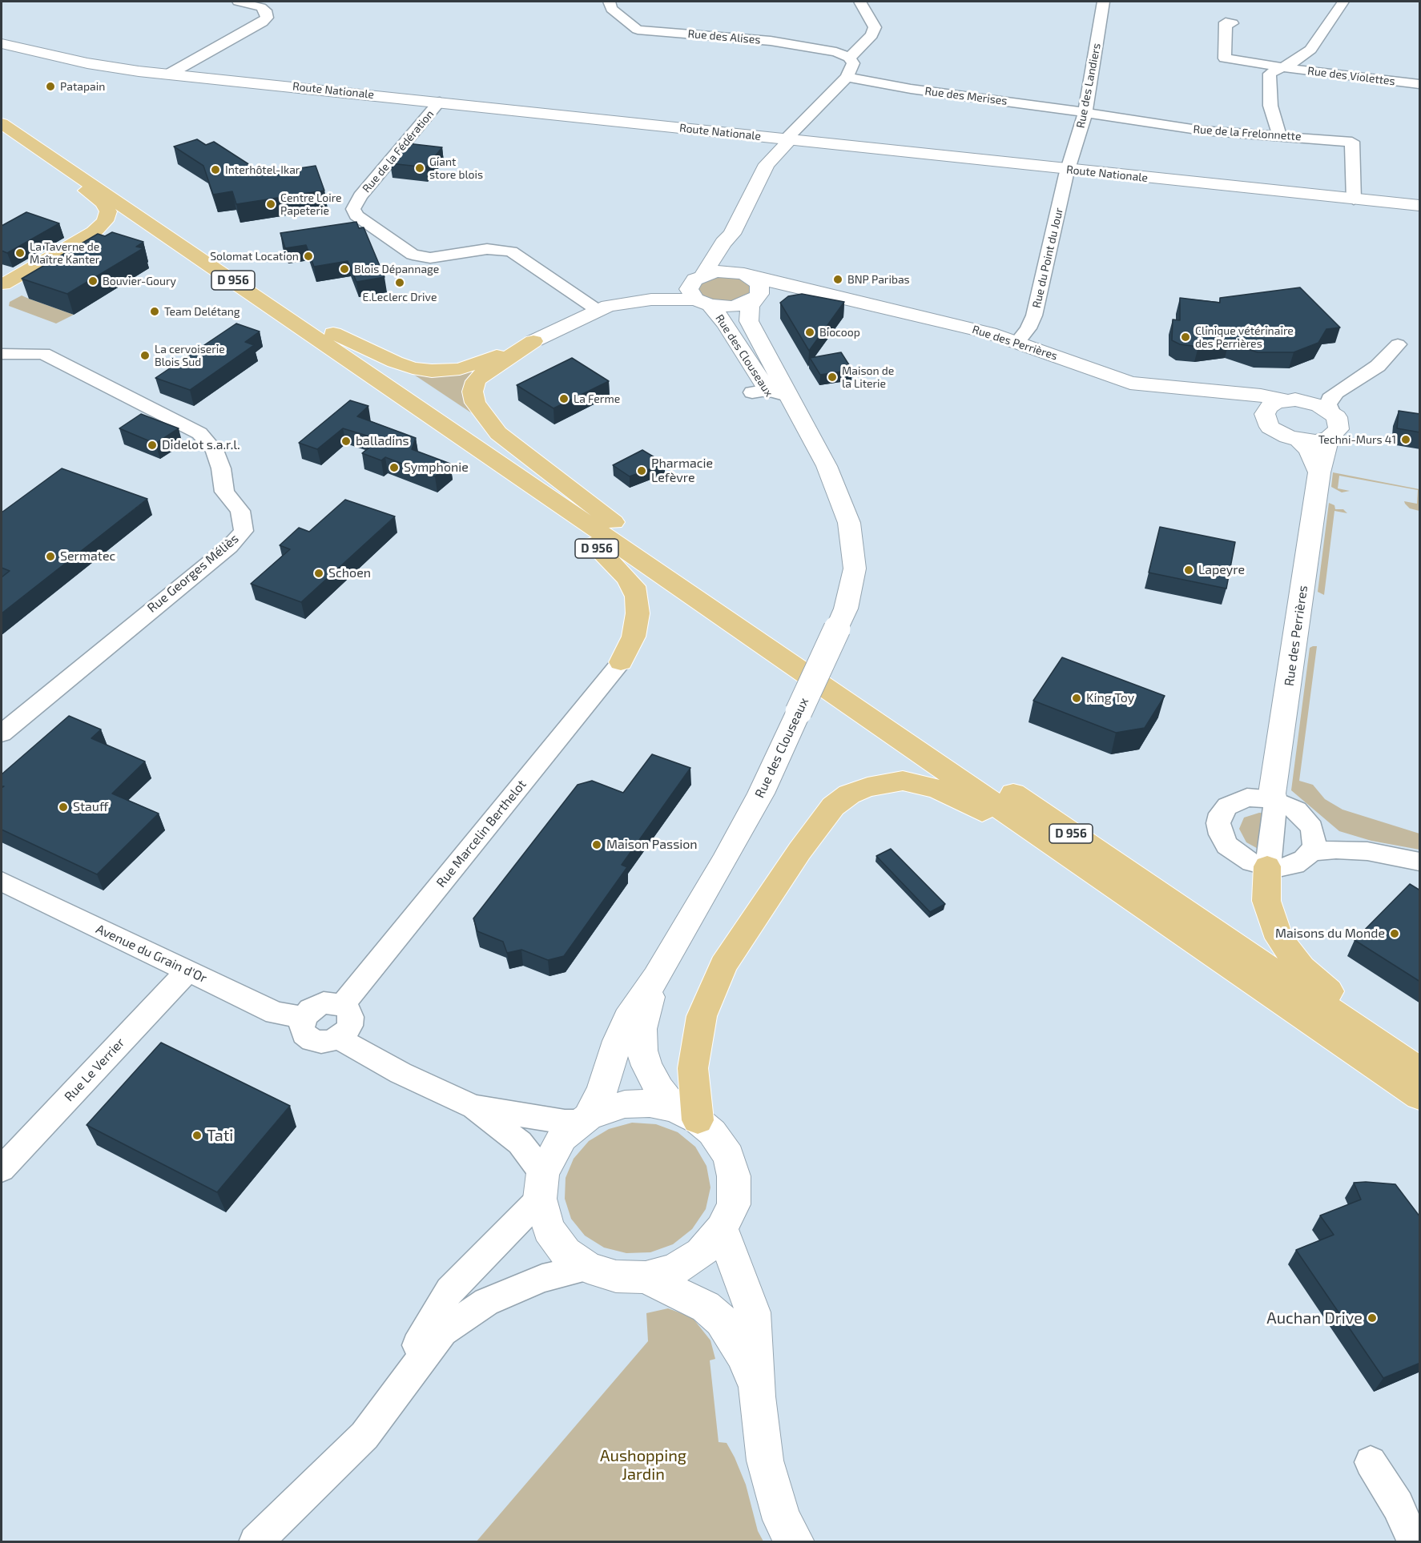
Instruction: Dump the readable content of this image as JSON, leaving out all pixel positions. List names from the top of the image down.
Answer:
{
  "streets": {
    "highway": ["D 956"],
    "street": [
      "Rue des Alises",
      "Rue des Violettes",
      "Rue des Landiers",
      "Route Nationale",
      "Rue des Merises",
      "Rue de la Frelonnette",
      "Rue de la Fédération",
      "Rue du Point du Jour",
      "Rue des Perrières",
      "Rue des Clouseaux",
      "Rue Georges Méliès",
      "Rue Marcelin Berthelot",
      "Avenue du Grain d'Or",
      "Rue Le Verrier"
    ]
  },
  "crossings": [
    ["Rue des Landiers", "Route Nationale"],
    ["Rue des Landiers", "Rue des Merises"],
    ["Rue des Landiers", "Rue de la Frelonnette"],
    ["Rue des Landiers", "Rue du Point du Jour"],
    ["Route Nationale", "Rue de la Frelonnette"],
    ["Route Nationale", "Rue de la Fédération"],
    ["Route Nationale", "Rue du Point du Jour"],
    ["Rue des Merises", "Rue de la Frelonnette"],
    ["Rue de la Fédération", "Rue des Perrières"],
    ["Rue du Point du Jour", "Rue des Perrières"],
    ["D 956", "Rue des Clouseaux"],
    ["D 956", "Rue Marcelin Berthelot"],
    ["Rue des Perrières", "Rue des Clouseaux"],
    ["Rue Marcelin Berthelot", "Avenue du Grain d'Or"],
    ["Avenue du Grain d'Or", "Rue Le Verrier"]
  ],
  "parks": ["Aushopping Jardin"],
  "places": [
    "Patapain",
    "Giant store blois",
    "Interhôtel-Ikar",
    "Centre Loire Papeterie",
    "La Taverne de Maître Kanter",
    "Solomat Location",
    "Blois Dépannage",
    "BNP Paribas",
    "Bouvier-Goury",
    "E.Leclerc Drive",
    "Team Delétang",
    "Biocoop",
    "Clinique vétérinaire des Perrières",
    "La cervoiserie Blois Sud",
    "Maison de la Literie",
    "La Ferme",
    "Techni-Murs 41",
    "balladins",
    "Didelot s.a.r.l.",
    "Symphonie",
    "Pharmacie Lefèvre",
    "Sermatec",
    "Lapeyre",
    "Schoen",
    "King Toy",
    "Stauff",
    "Maison Passion",
    "Maisons du Monde",
    "Tati",
    "Auchan Drive"
  ]
}
